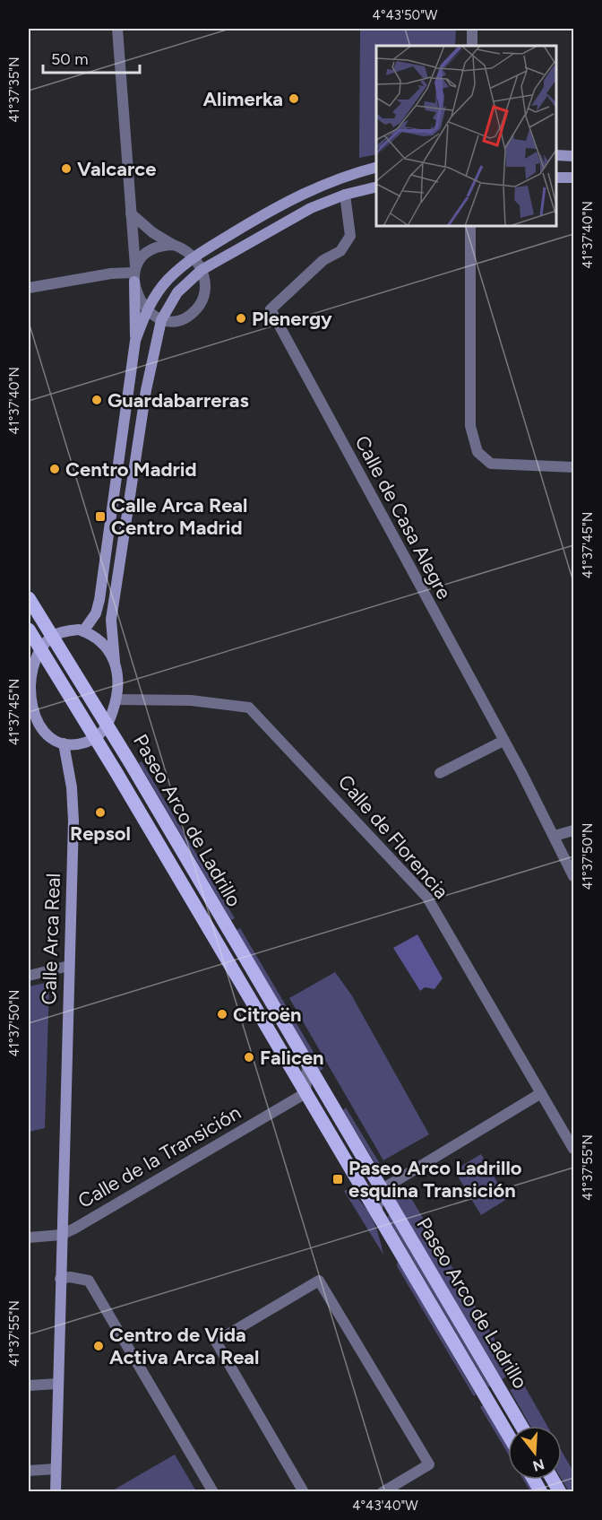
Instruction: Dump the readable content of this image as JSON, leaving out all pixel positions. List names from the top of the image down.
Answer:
{
  "streets": {
    "main road": ["Paseo Arco de Ladrillo", "Calle Arca Real"],
    "street": ["Calle de Casa Alegre", "Calle de Florencia", "Calle de la Transición"]
  },
  "crossings": [
    ["Paseo Arco de Ladrillo", "Calle de la Transición"],
    ["Calle Arca Real", "Calle de la Transición"]
  ],
  "places": {
    "other": [
      "Alimerka",
      "Valcarce",
      "Plenergy",
      "Guardabarreras",
      "Centro Madrid",
      "Repsol",
      "Citroën",
      "Falicen",
      "Centro de Vida Activa Arca Real"
    ],
    "transit": ["Calle Arca Real Centro Madrid", "Paseo Arco Ladrillo esquina Transición"]
  },
  "scale_bar": "50 m",
  "north": "bottom",
  "coordinates": [
    "4°43'50\"W",
    "41°37'35\"N",
    "41°37'40\"N",
    "41°37'45\"N",
    "41°37'50\"N",
    "41°37'55\"N",
    "4°43'40\"W"
  ]
}
